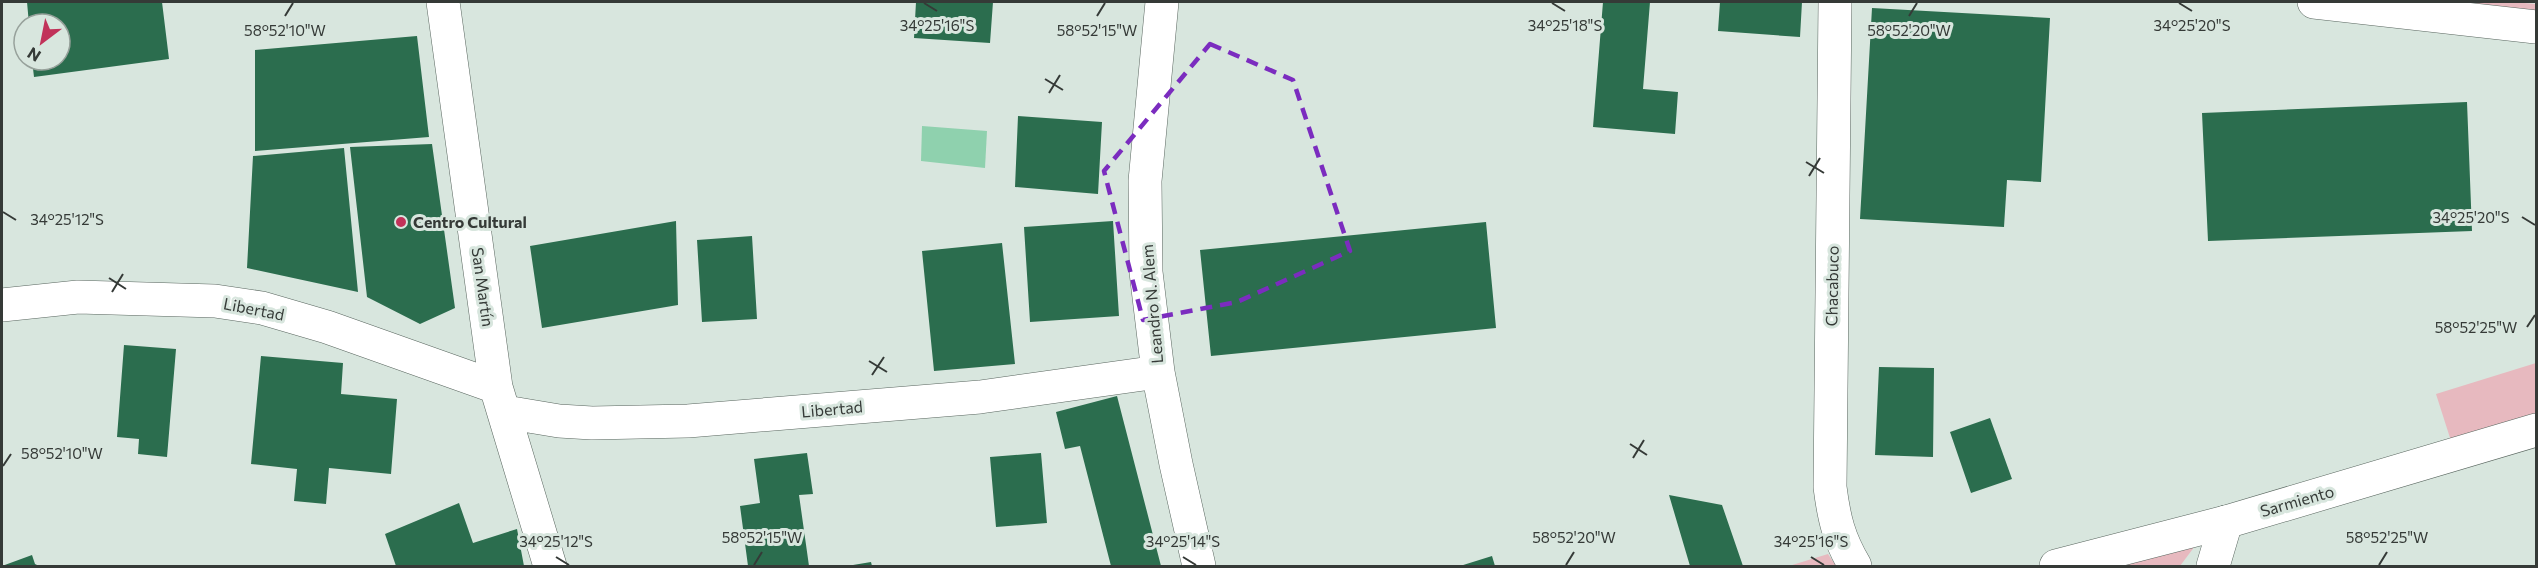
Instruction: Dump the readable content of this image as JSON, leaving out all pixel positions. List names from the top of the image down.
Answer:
{
  "streets": {
    "street": [
      "Chacabuco",
      "San Martín",
      "Leandro N. Alem",
      "Libertad",
      "Sarmiento"
    ]
  },
  "crossings": [
    ["San Martín", "Libertad"],
    ["Leandro N. Alem", "Libertad"]
  ],
  "places": ["Centro Cultural"],
  "north": "bottom left",
  "coordinates": [
    "34°25'16\"S",
    "34°25'20\"S",
    "34°25'18\"S",
    "58°52'10\"W",
    "58°52'15\"W",
    "58°52'20\"W",
    "34°25'12\"S",
    "58°52'25\"W",
    "34°25'14\"S"
  ]
}
